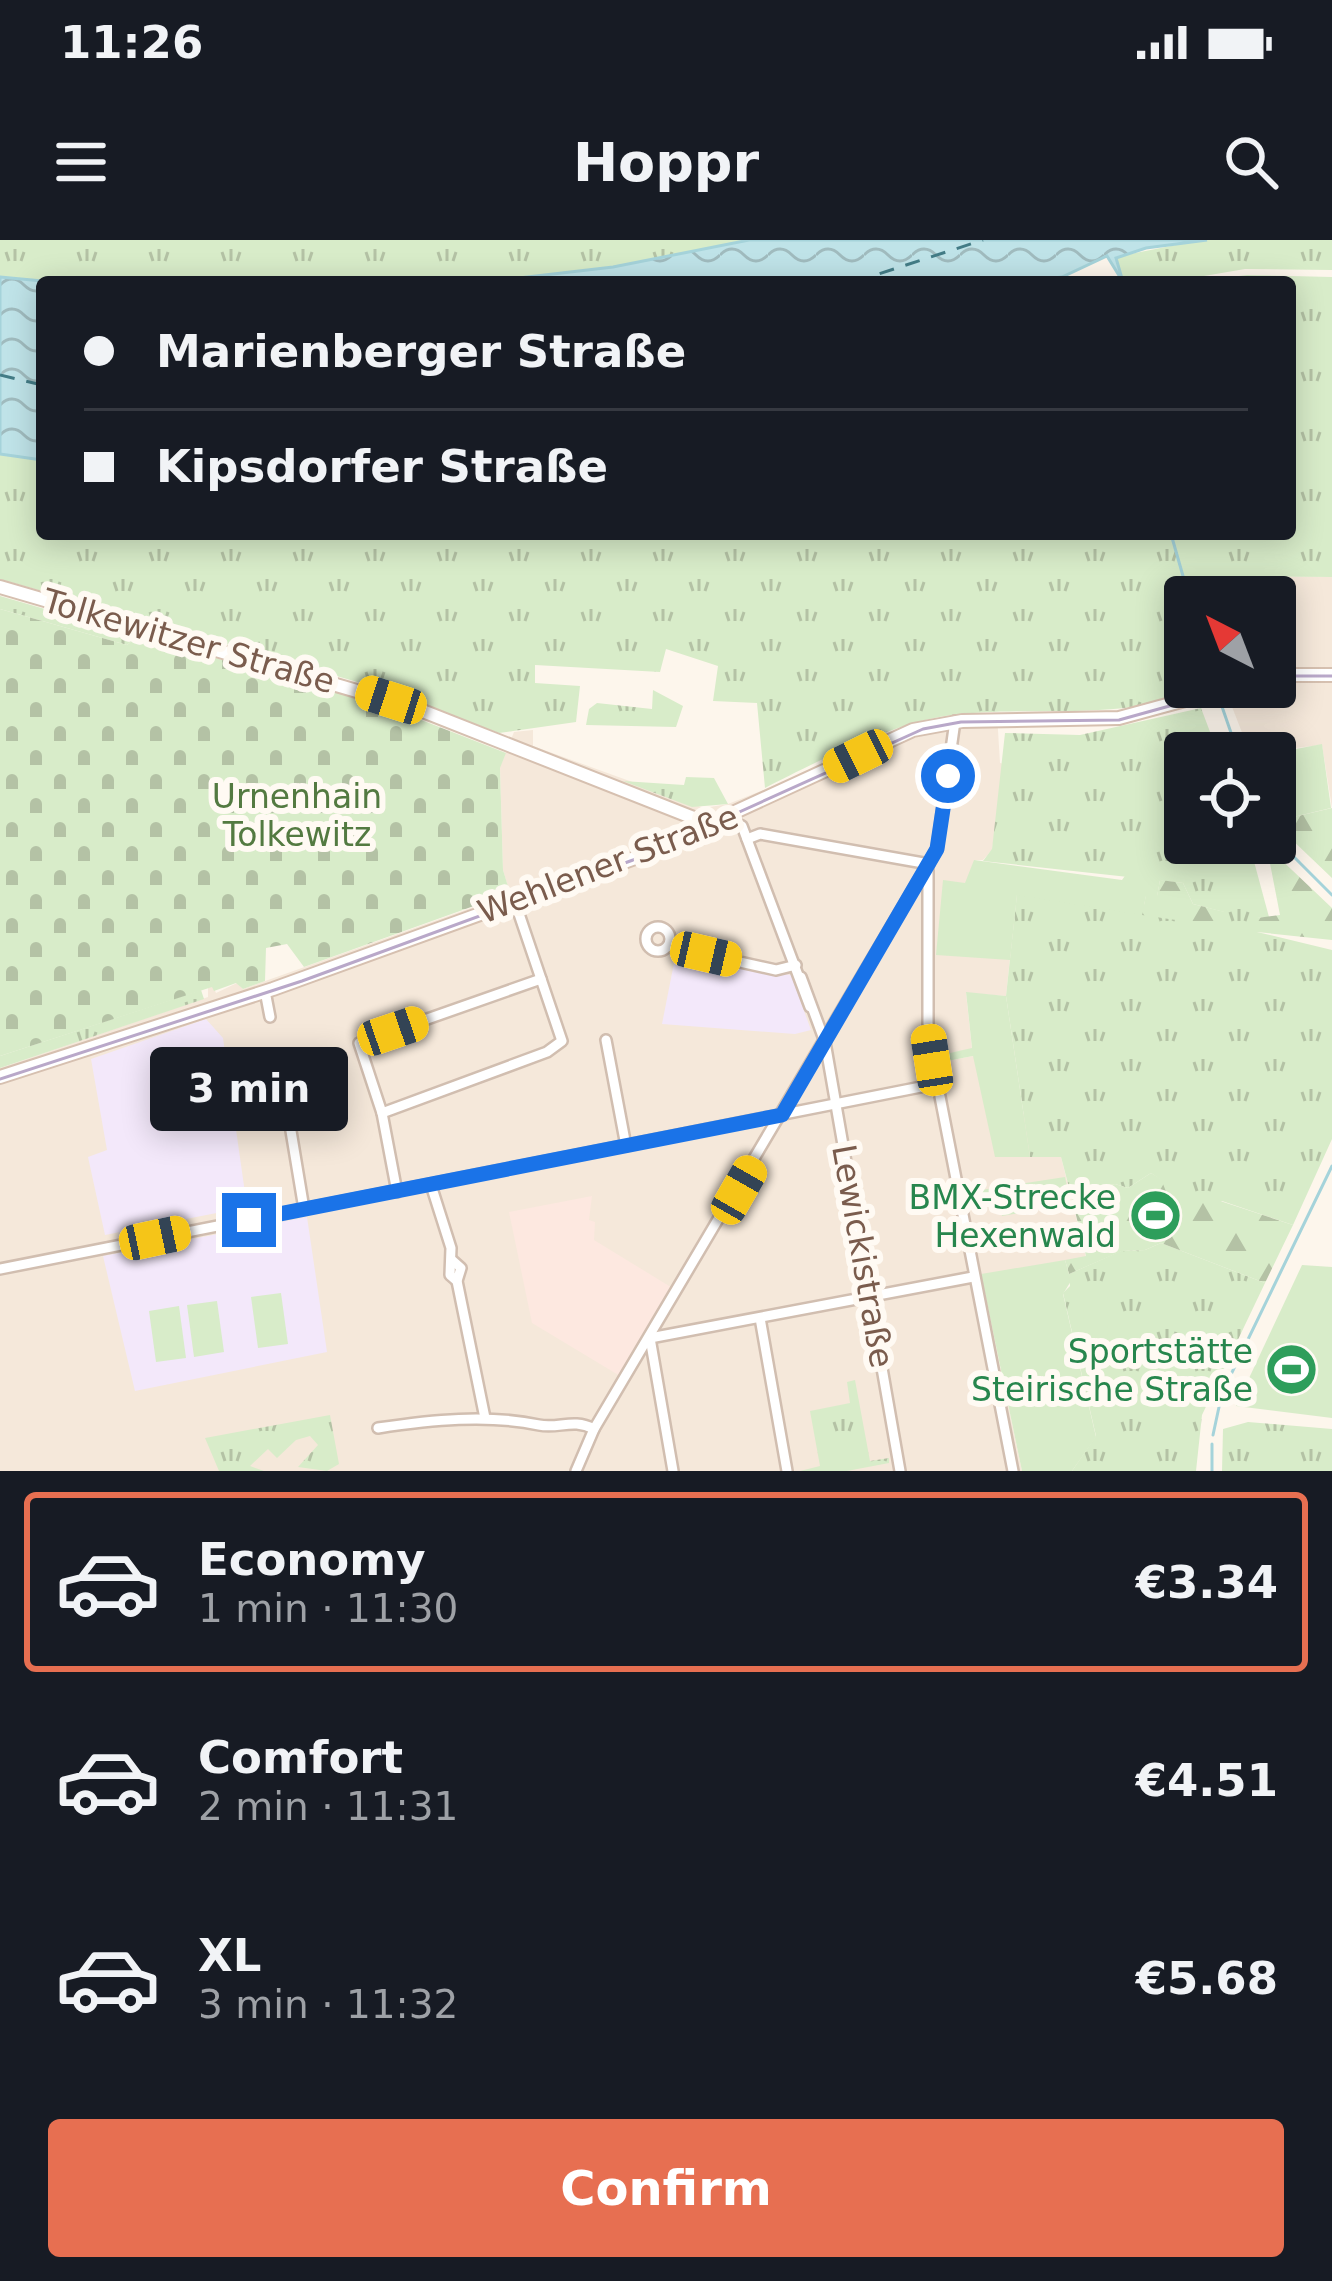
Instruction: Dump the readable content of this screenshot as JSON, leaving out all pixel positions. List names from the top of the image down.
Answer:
{
  "streets": {
    "main road": ["Tolkewitzer Straße", "Wehlener Straße"],
    "street": ["Lewickistraße"]
  },
  "crossings": [
    ["Tolkewitzer Straße", "Wehlener Straße"]
  ],
  "parks": ["Urnenhain Tolkewitz"],
  "places": {
    "sports": ["BMX-Strecke Hexenwald", "Sportstätte Steirische Straße"]
  },
  "north": "top left",
  "page": {
    "status": "11:26",
    "header": "Hoppr",
    "banner": ["Marienberger Straße", "Kipsdorfer Straße"],
    "bubble": "3 min",
    "list": [
      {
        "name": "Economy",
        "note": "1 min · 11:30",
        "value": "€3.34"
      },
      {
        "name": "Comfort",
        "note": "2 min · 11:31",
        "value": "€4.51"
      },
      {
        "name": "XL",
        "note": "3 min · 11:32",
        "value": "€5.68"
      }
    ],
    "buttons": "Confirm"
  }
}
